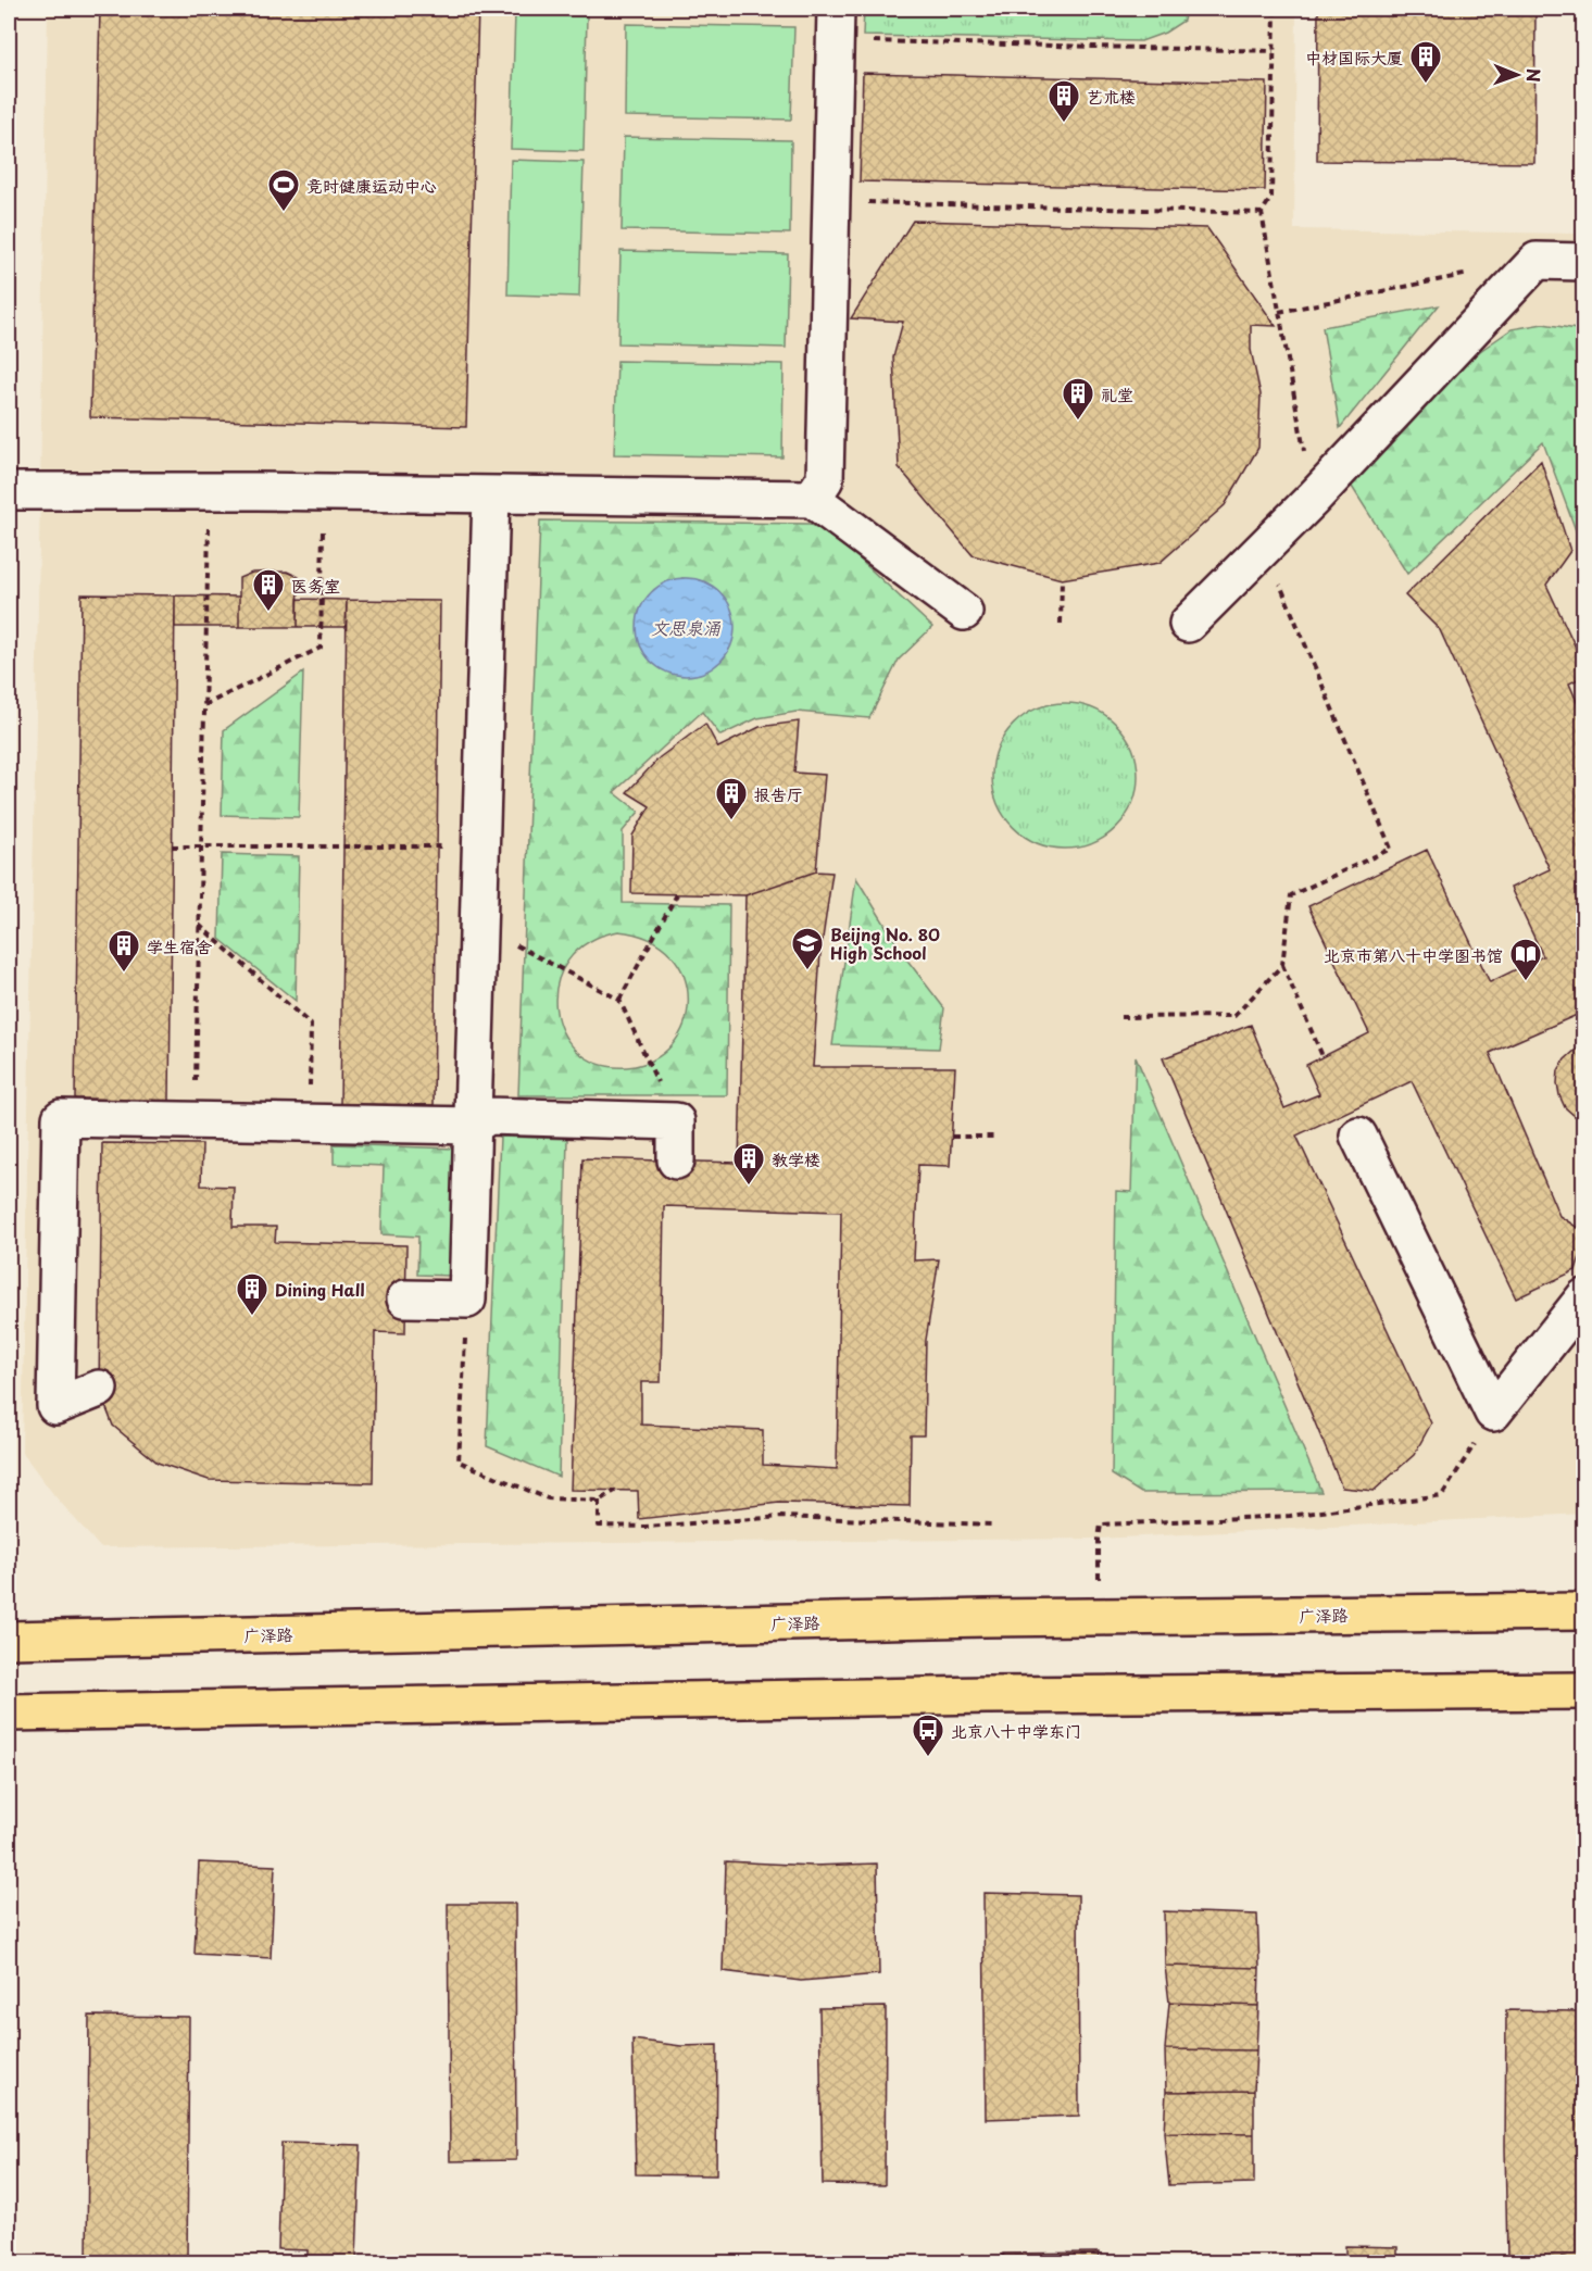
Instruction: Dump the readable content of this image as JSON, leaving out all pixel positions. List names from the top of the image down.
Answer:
{
  "streets": {
    "main road": ["广泽路"]
  },
  "water": ["文思泉涌"],
  "places": {
    "building": [
      "中材国际大厦",
      "艺术楼",
      "礼堂",
      "医务室",
      "报告厅",
      "学生宿舍",
      "教学楼",
      "Dining Hall"
    ],
    "sports": ["竞时健康运动中心"],
    "school or university": ["Beijng No. 80 High School"],
    "library": ["北京市第八十中学图书馆"],
    "bus stop": ["北京八十中学东门"]
  },
  "north": "right"
}
